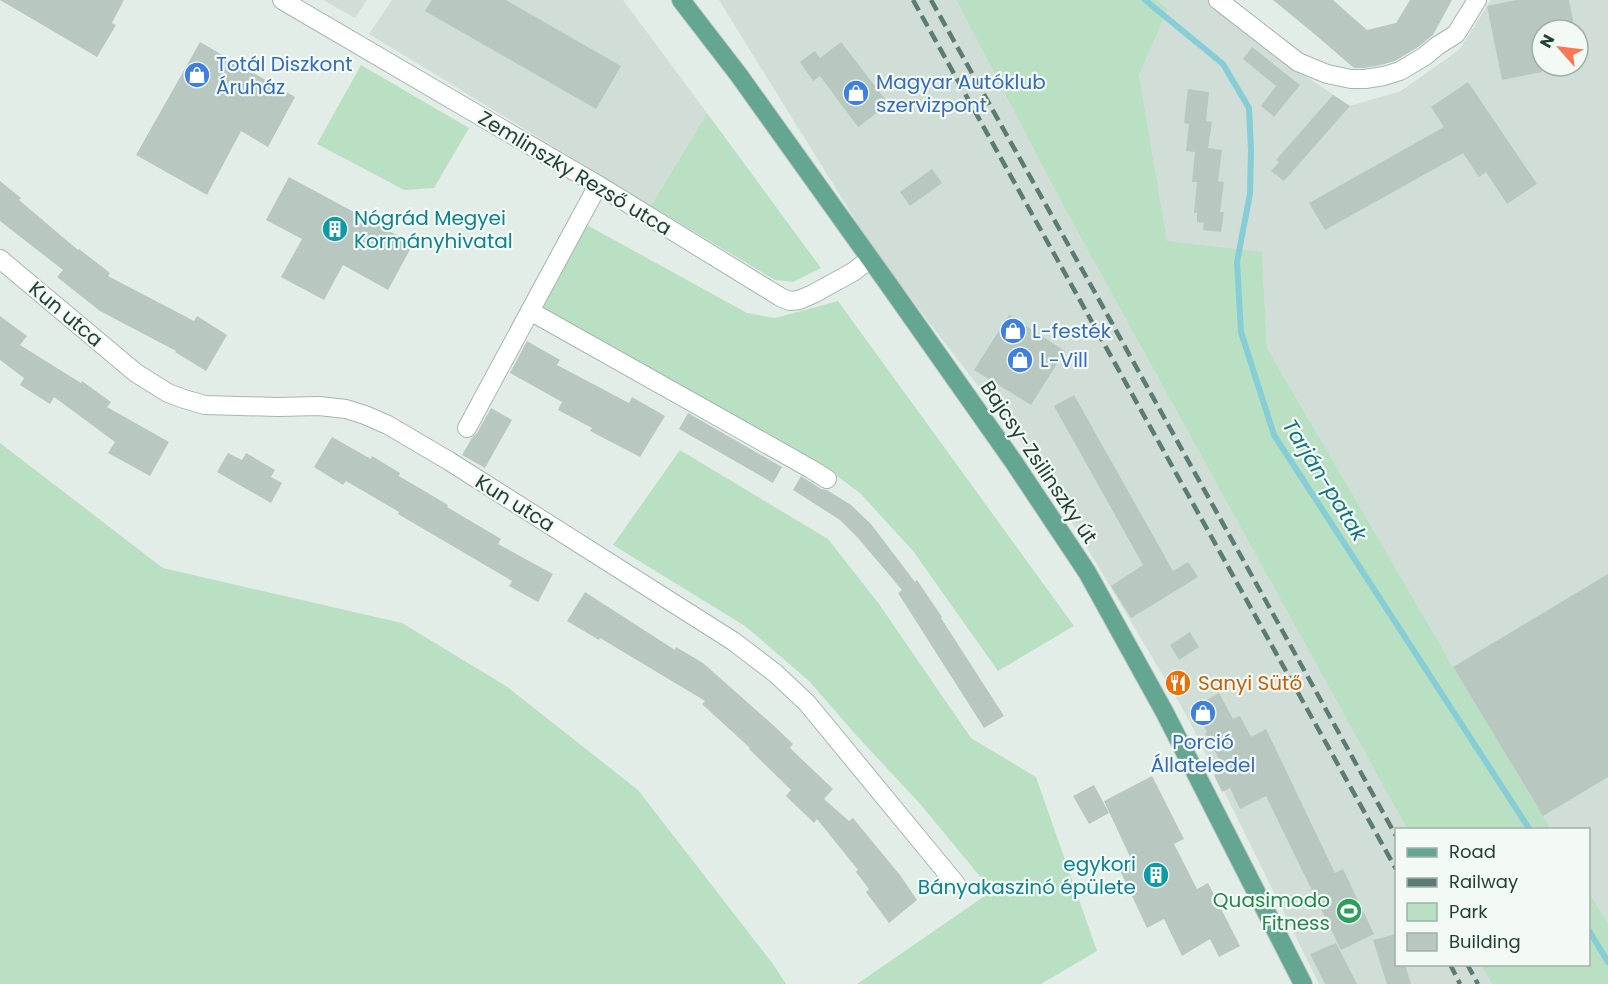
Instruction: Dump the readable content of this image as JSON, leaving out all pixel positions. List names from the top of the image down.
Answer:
{
  "streets": {
    "main road": ["Bajcsy-Zsilinszky út"],
    "street": ["Zemlinszky Rezső utca", "Kun utca"]
  },
  "crossings": [
    ["Zemlinszky Rezső utca", "Bajcsy-Zsilinszky út"]
  ],
  "water": ["Tarján-patak"],
  "places": {
    "shop": [
      "Totál Diszkont Áruház",
      "Magyar Autóklub szervizpont",
      "L-festék",
      "L-Vill",
      "Porció Állateledel"
    ],
    "building": ["Nógrád Megyei Kormányhivatal", "egykori Bányakaszinó épülete"],
    "restaurant": ["Sanyi Sütő"],
    "sports": ["Quasimodo Fitness"]
  },
  "legend": [
    "Road",
    "Railway",
    "Park",
    "Building"
  ],
  "north": "top left"
}
